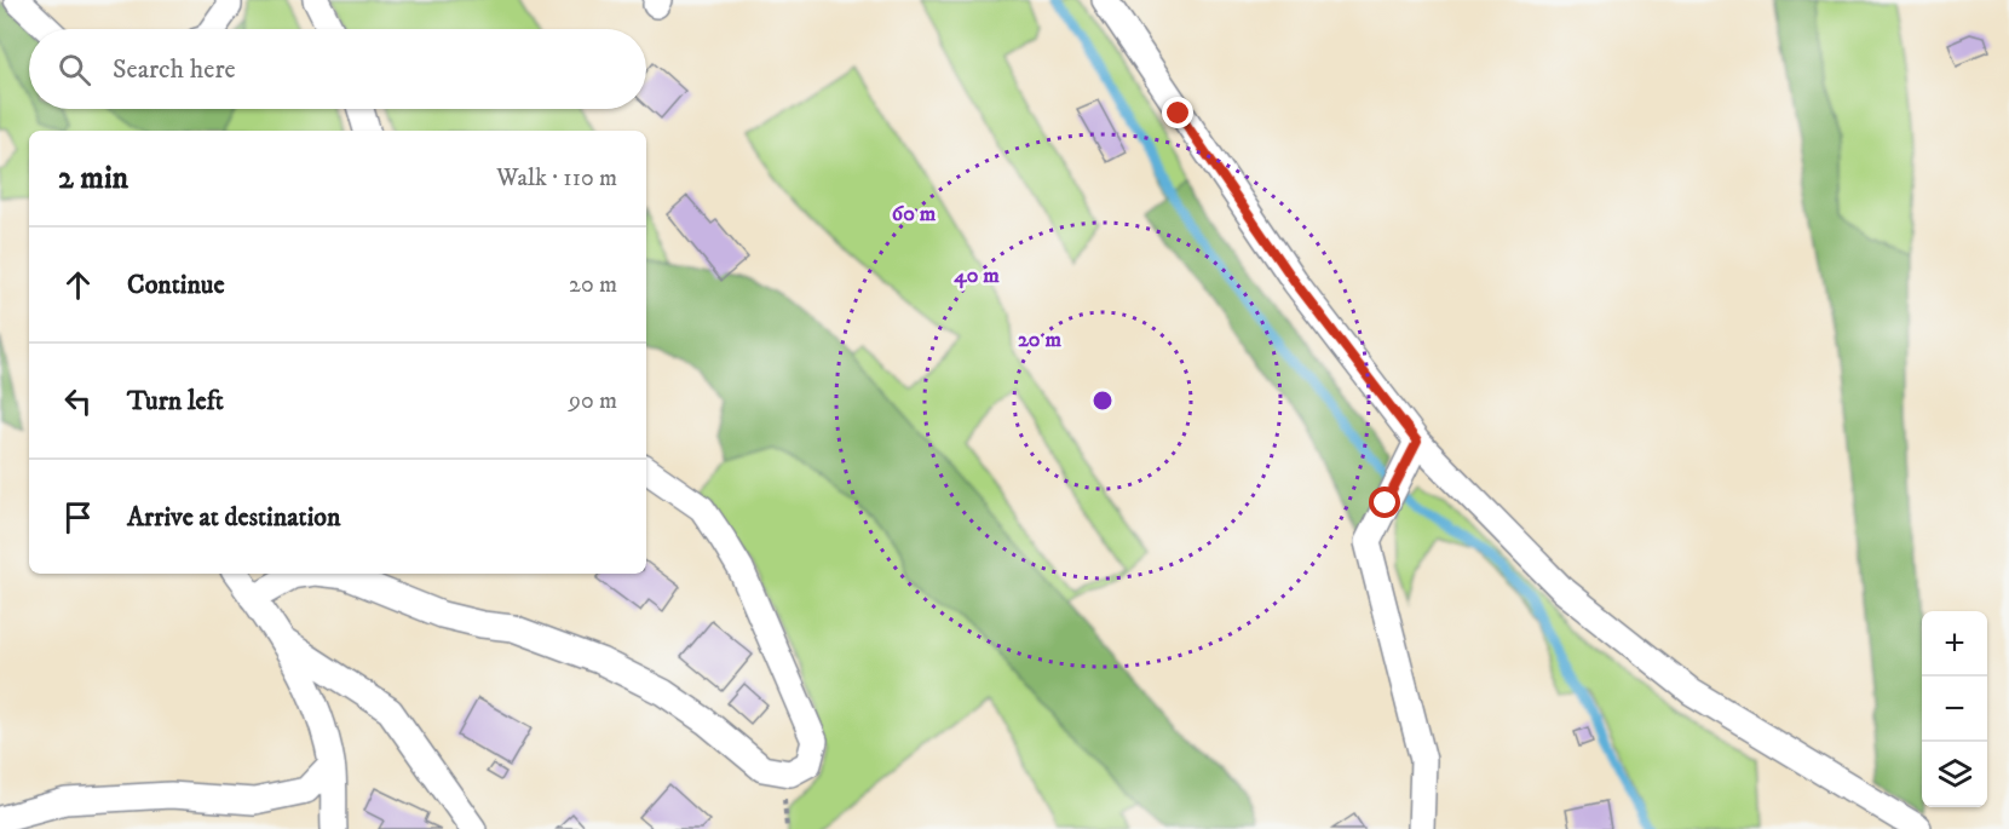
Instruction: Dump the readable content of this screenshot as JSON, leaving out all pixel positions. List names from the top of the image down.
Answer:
{
  "page": {
    "search": "Search here",
    "heading": ["2 min", "Walk · 110 m"],
    "list": [
      ["Continue", "20 m"],
      ["Turn left", "90 m"],
      "Arrive at destination"
    ],
    "map_buttons": ["+", "−"]
  },
  "rings": ["60 m", "40 m", "20 m"]
}
